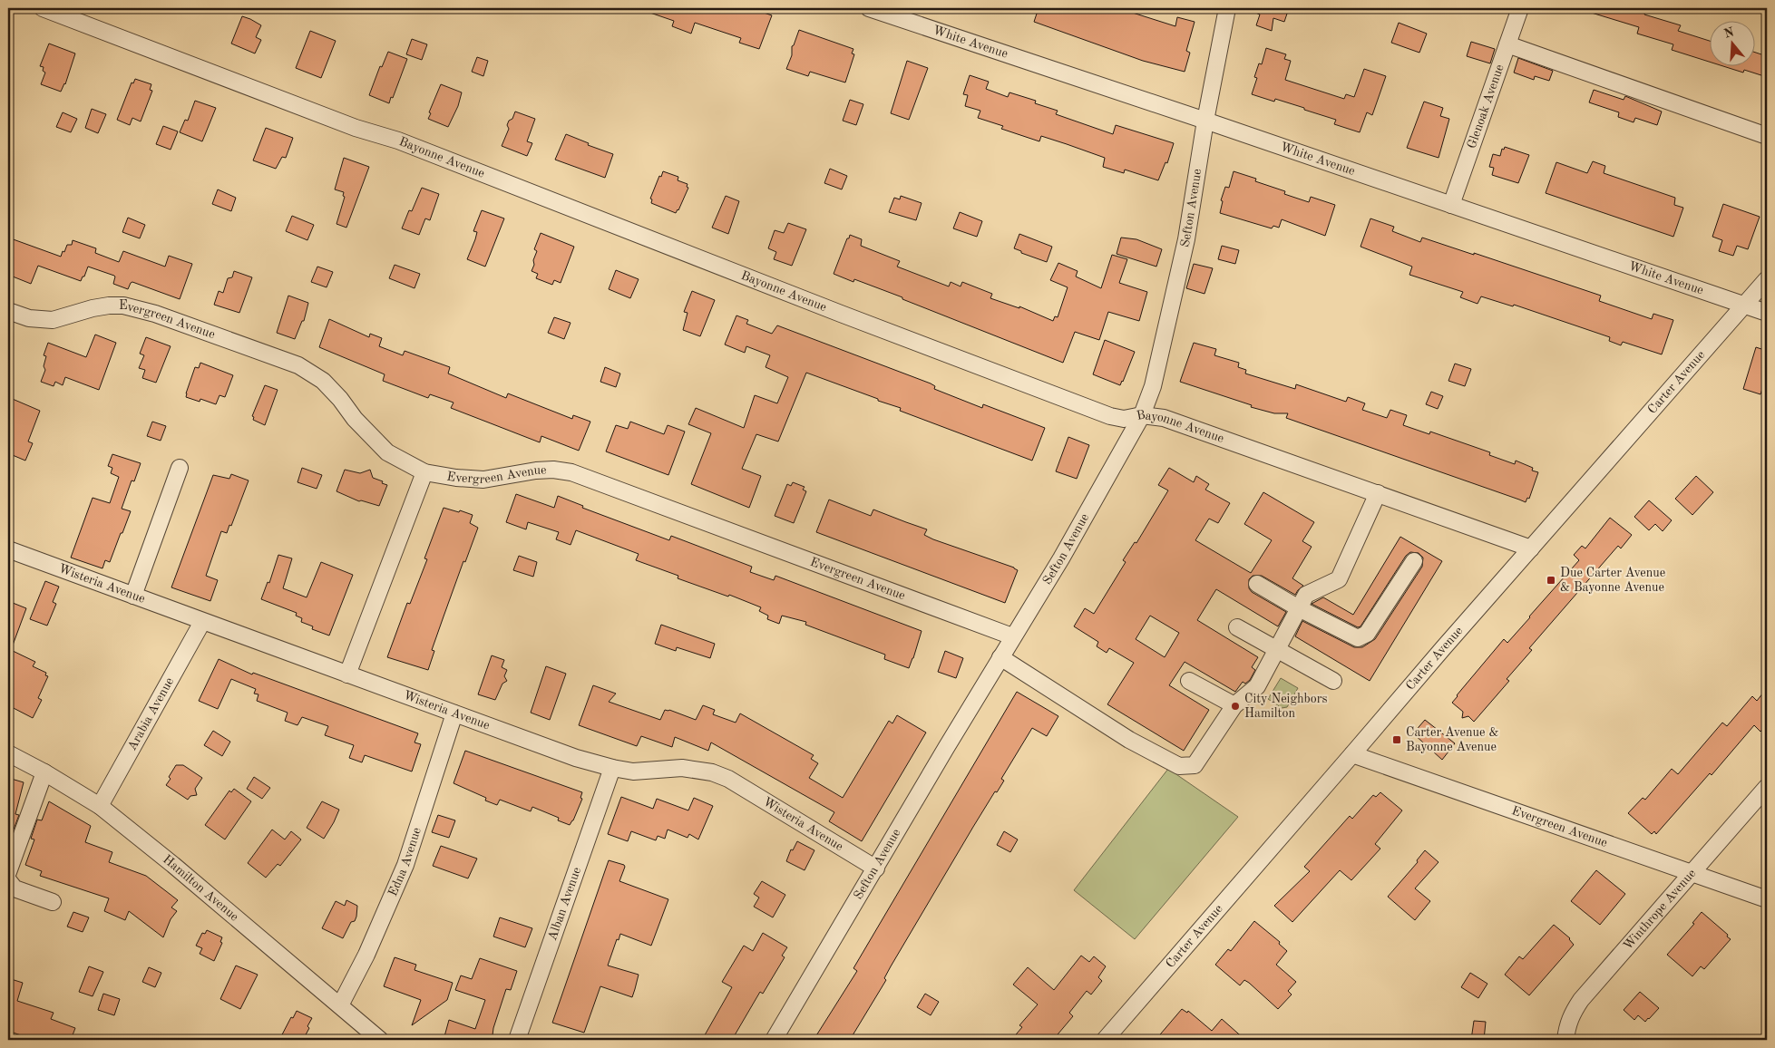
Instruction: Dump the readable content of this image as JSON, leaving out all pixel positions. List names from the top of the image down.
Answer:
{
  "streets": {
    "street": [
      "White Avenue",
      "Glenoak Avenue",
      "Bayonne Avenue",
      "Sefton Avenue",
      "Evergreen Avenue",
      "Carter Avenue",
      "Wisteria Avenue",
      "Arabia Avenue",
      "Edna Avenue",
      "Hamilton Avenue",
      "Alban Avenue",
      "Winthrope Avenue"
    ]
  },
  "crossings": [
    ["White Avenue", "Glenoak Avenue"],
    ["White Avenue", "Sefton Avenue"],
    ["White Avenue", "Carter Avenue"],
    ["Bayonne Avenue", "Sefton Avenue"],
    ["Bayonne Avenue", "Carter Avenue"],
    ["Sefton Avenue", "Evergreen Avenue"],
    ["Sefton Avenue", "Wisteria Avenue"],
    ["Evergreen Avenue", "Carter Avenue"],
    ["Evergreen Avenue", "Winthrope Avenue"],
    ["Wisteria Avenue", "Arabia Avenue"],
    ["Wisteria Avenue", "Edna Avenue"],
    ["Wisteria Avenue", "Alban Avenue"],
    ["Arabia Avenue", "Hamilton Avenue"],
    ["Edna Avenue", "Hamilton Avenue"]
  ],
  "places": {
    "transit": ["Due Carter Avenue & Bayonne Avenue", "Carter Avenue & Bayonne Avenue"],
    "other": ["City Neighbors Hamilton"]
  },
  "north": "top"
}
